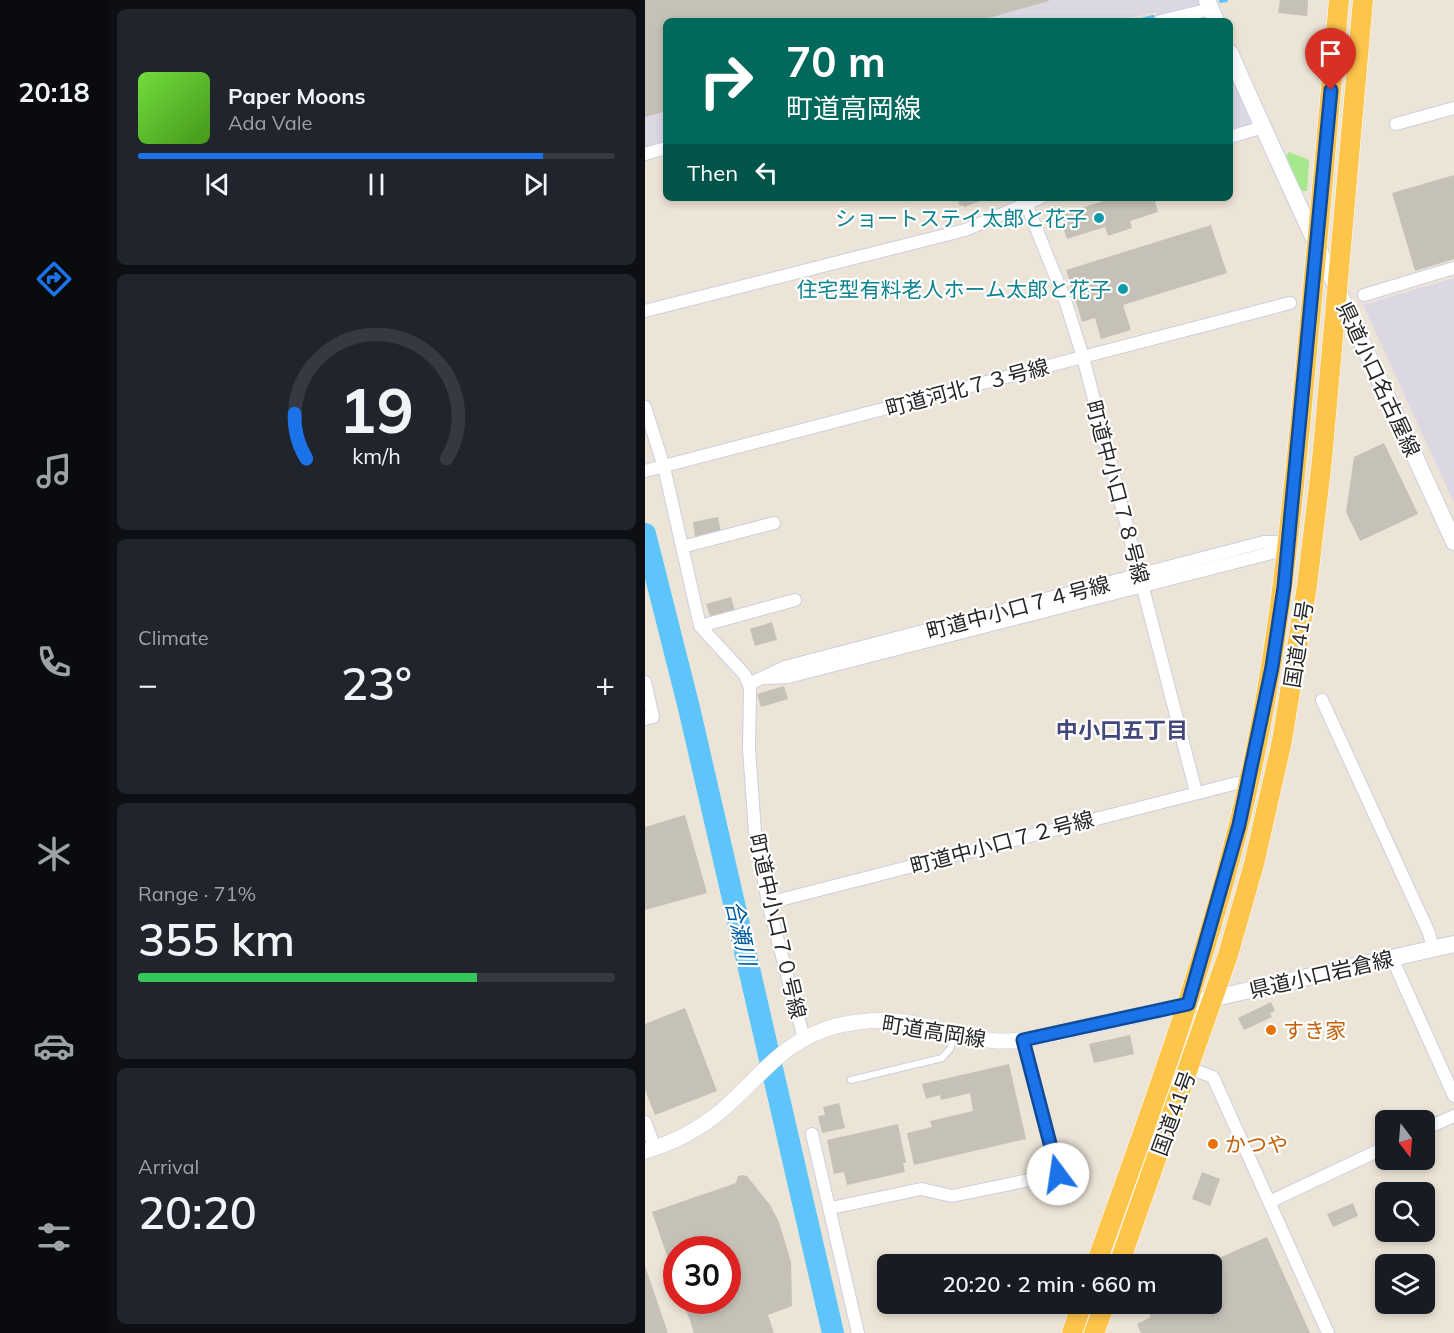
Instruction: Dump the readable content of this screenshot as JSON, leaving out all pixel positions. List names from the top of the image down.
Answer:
{
  "streets": {
    "highway": ["国道41号"],
    "main road": ["県道小口名古屋線", "県道小口岩倉線"],
    "street": [
      "町道河北７３号線",
      "町道中小口７８号線",
      "町道中小口７４号線",
      "町道中小口７２号線",
      "町道中小口７０号線",
      "町道高岡線"
    ]
  },
  "crossings": [
    ["県道小口名古屋線", "国道41号"],
    ["町道河北７３号線", "町道中小口７８号線"],
    ["町道中小口７８号線", "町道中小口７４号線"],
    ["町道中小口７８号線", "町道中小口７２号線"],
    ["町道中小口７４号線", "町道中小口７０号線"],
    ["国道41号", "県道小口岩倉線"],
    ["国道41号", "町道高岡線"],
    ["町道中小口７２号線", "町道中小口７０号線"],
    ["町道中小口７０号線", "町道高岡線"],
    ["県道小口岩倉線", "町道高岡線"]
  ],
  "districts": ["中小口五丁目"],
  "water": ["合瀬川"],
  "places": [
    "ショートステイ太郎と花子",
    "住宅型有料老人ホーム太郎と花子",
    "すき家",
    "かつや"
  ],
  "north": "bottom",
  "page": {
    "tabs": "20:18",
    "turn": ["70 m", "町道高岡線"],
    "song": ["Paper Moons", "Ada Vale"],
    "then": "Then",
    "tile": [
      "Climate",
      ["Range · 71%", "355 km"],
      ["Arrival", "20:20"]
    ],
    "heat": ["−", "23°", "+"],
    "limit": "30",
    "trip": "20:20 · 2 min · 660 m",
    "gauge": ["19", "km/h"]
  }
}
